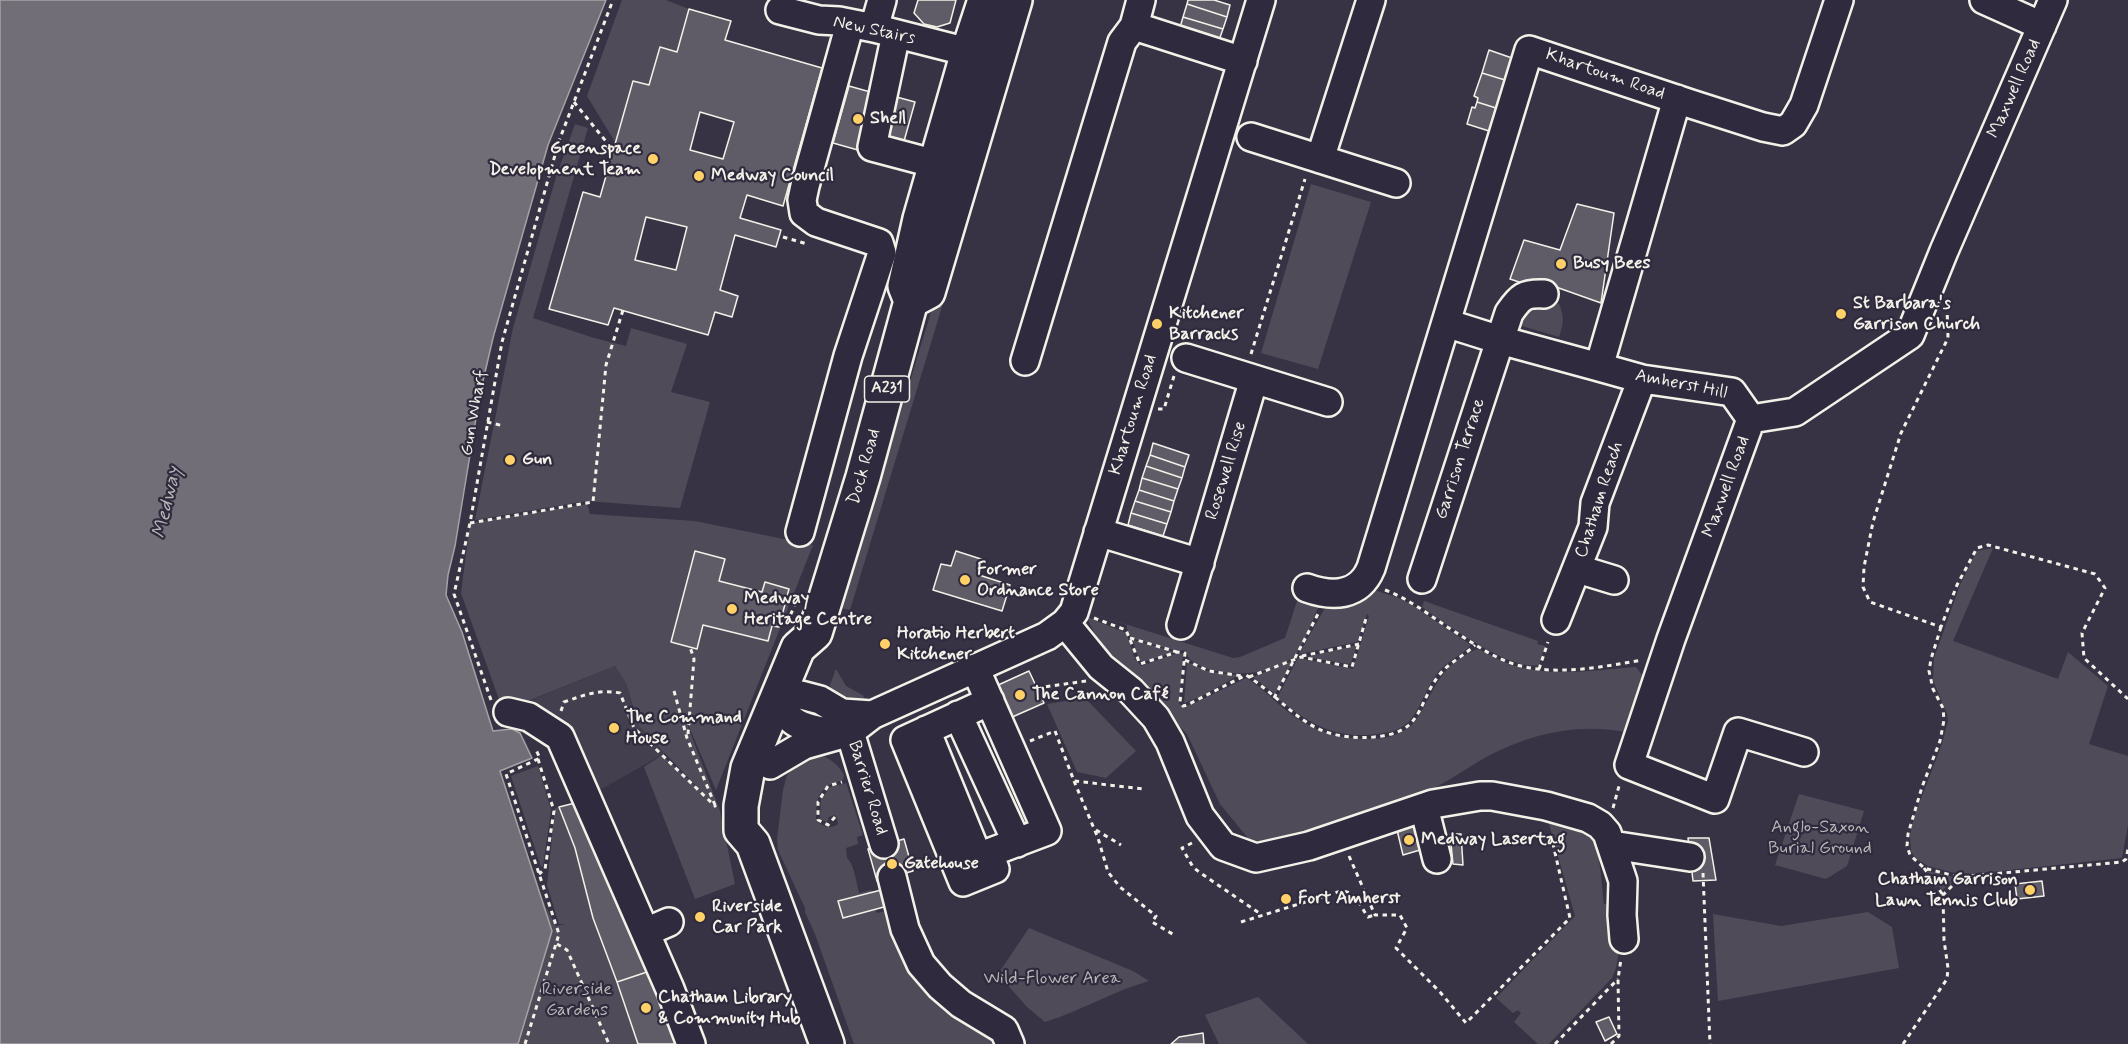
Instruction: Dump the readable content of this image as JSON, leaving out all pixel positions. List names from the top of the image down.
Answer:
{
  "streets": {
    "main road": ["A231", "Dock Road"],
    "street": [
      "New Stairs",
      "Khartoum Road",
      "Maxwell Road",
      "Amherst Hill",
      "Garrison Terrace",
      "Rosewell Rise",
      "Chatham Reach",
      "Barrier Road"
    ],
    "path": ["Gun Wharf"]
  },
  "crossings": [
    ["New Stairs", "Dock Road"],
    ["Khartoum Road", "Amherst Hill"],
    ["Maxwell Road", "Amherst Hill"],
    ["Amherst Hill", "Chatham Reach"]
  ],
  "water": ["Medway"],
  "parks": ["Anglo-Saxon Burial Ground", "Wild-Flower Area", "Riverside Gardens"],
  "places": [
    "Shell",
    "Greenspace Development Team",
    "Medway Council",
    "Busy Bees",
    "St Barbara's Garrison Church",
    "Kitchener Barracks",
    "Gun",
    "Former Ordnance Store",
    "Medway Heritage Centre",
    "Horatio Herbert Kitchener",
    "The Cannon Café",
    "The Command House",
    "Medway Lasertag",
    "Gatehouse",
    "Chatham Garrison Lawn Tennis Club",
    "Fort Amherst",
    "Riverside Car Park",
    "Chatham Library & Community Hub"
  ]
}
